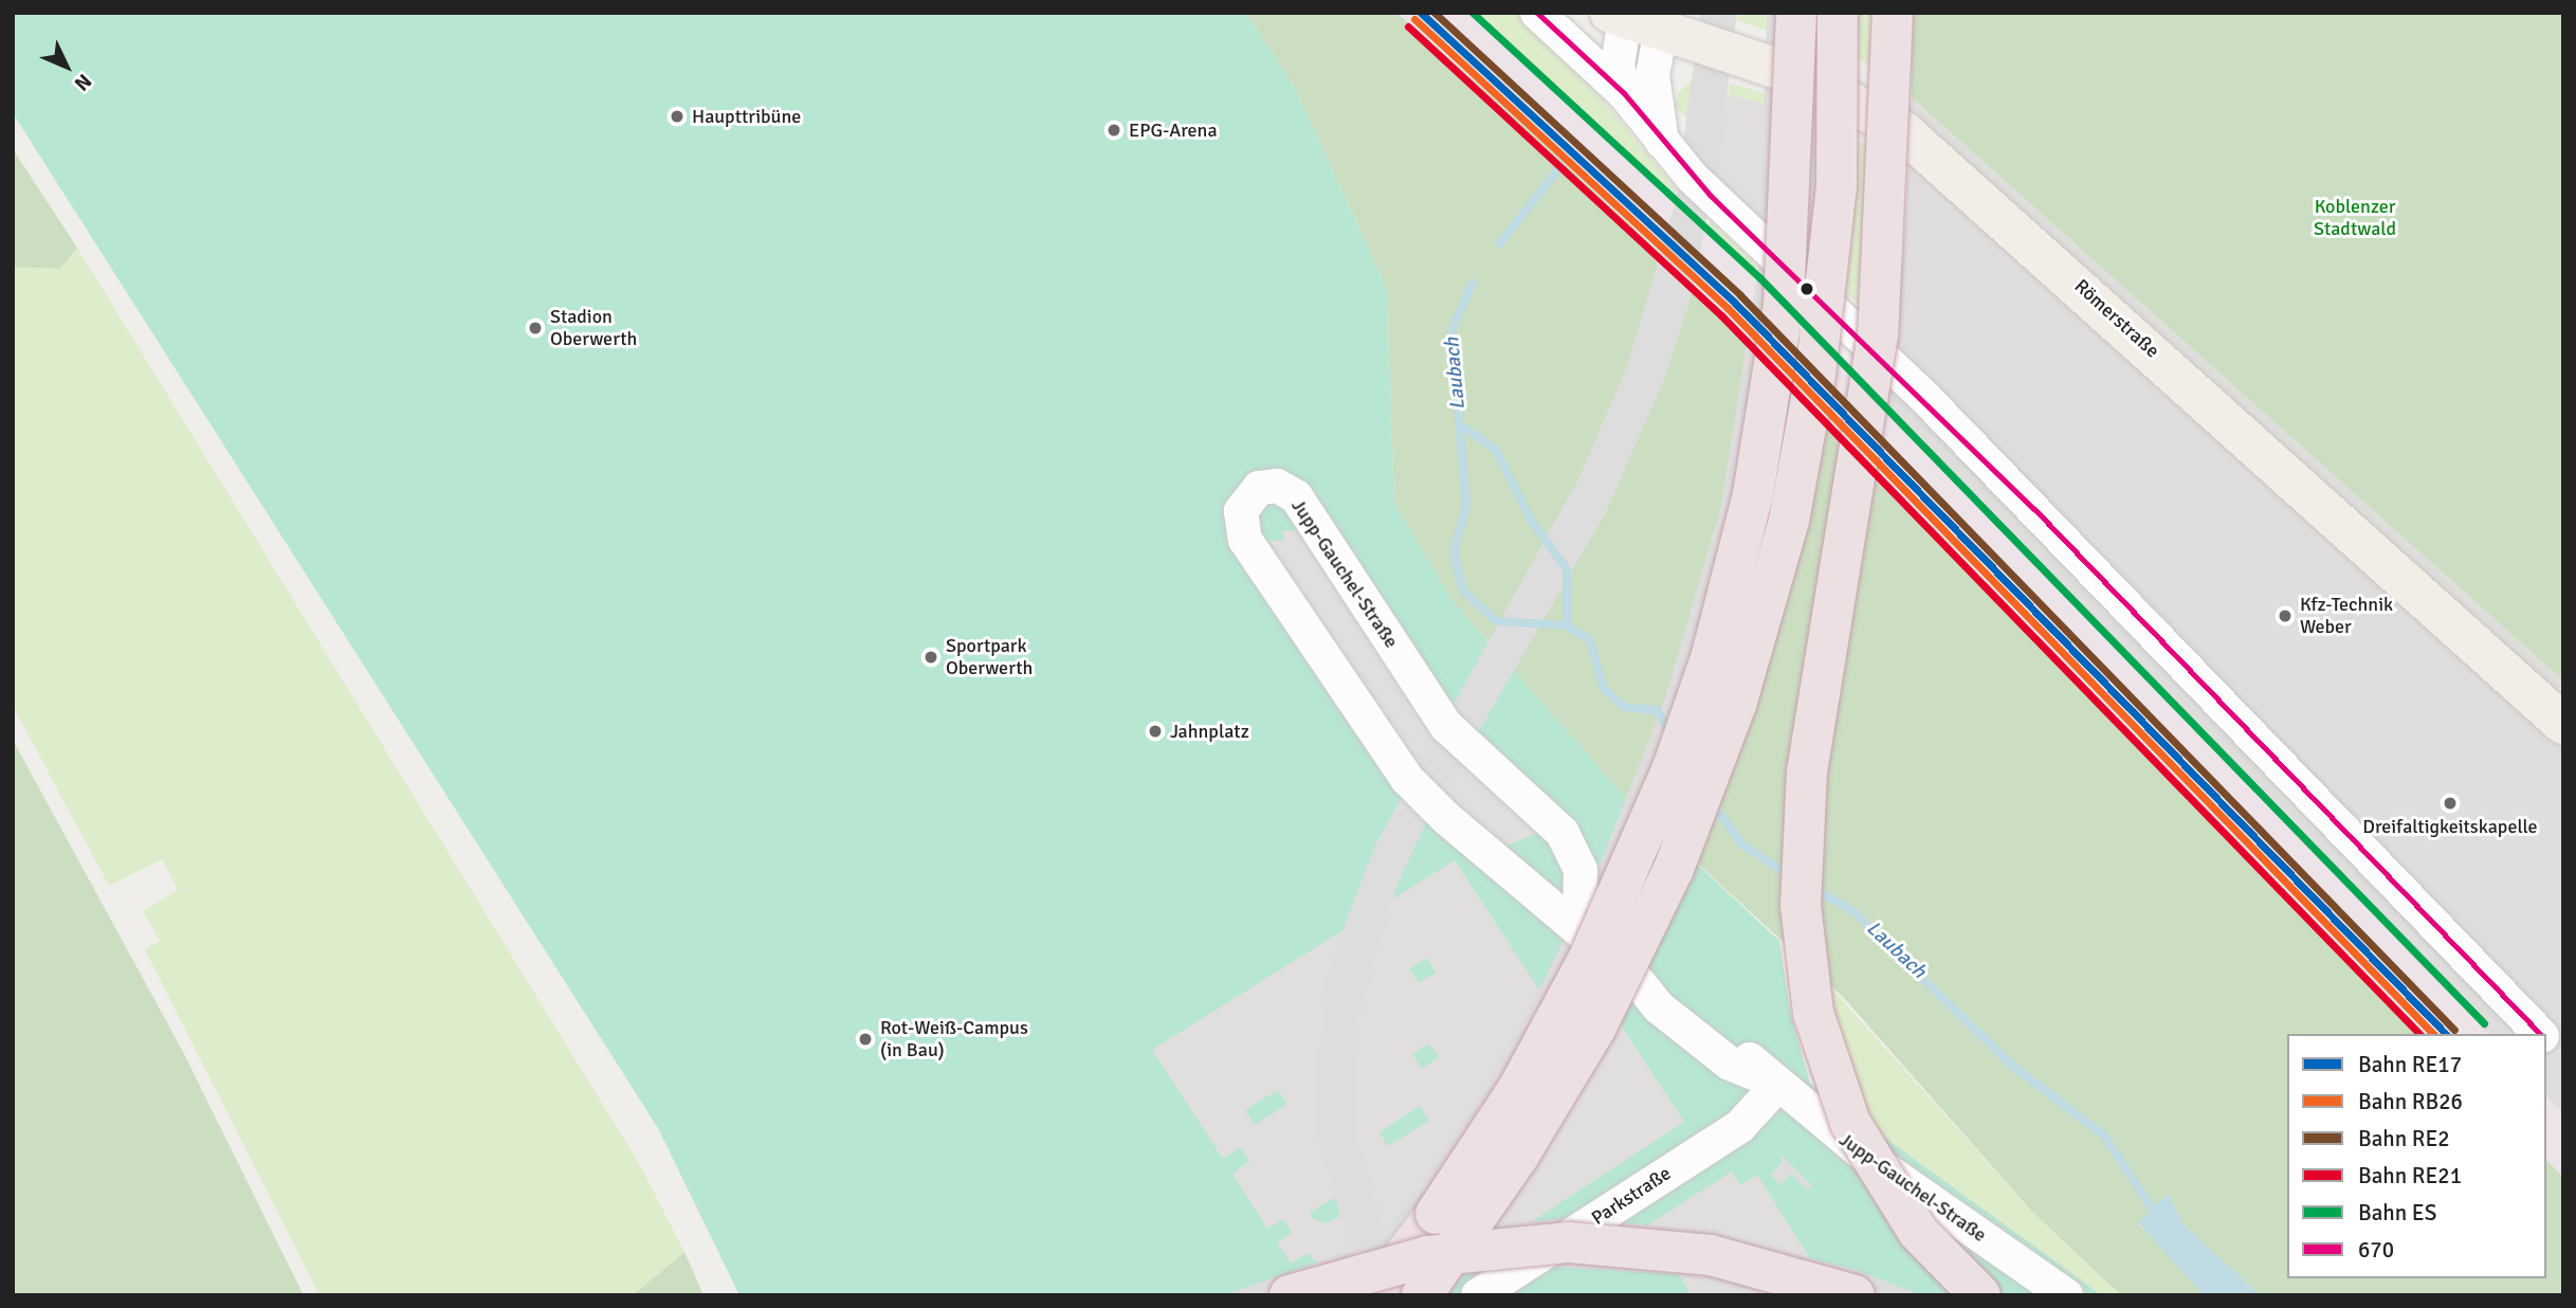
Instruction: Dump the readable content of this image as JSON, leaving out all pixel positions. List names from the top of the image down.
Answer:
{
  "streets": {
    "main road": ["Römerstraße"],
    "street": ["Jupp-Gauchel-Straße", "Parkstraße"]
  },
  "crossings": [
    ["Jupp-Gauchel-Straße", "Parkstraße"]
  ],
  "water": ["Laubach"],
  "parks": ["Koblenzer Stadtwald"],
  "places": [
    "Haupttribüne",
    "EPG-Arena",
    "Stadion Oberwerth",
    "Kfz-Technik Weber",
    "Sportpark Oberwerth",
    "Jahnplatz",
    "Dreifaltigkeitskapelle",
    "Rot-Weiß-Campus (in Bau)"
  ],
  "lines": [
    "rail line RE17",
    "rail line RE2",
    "rail line ES",
    "transit line 670",
    "rail line RB26",
    "rail line RE21"
  ],
  "legend": [
    "Bahn RE17",
    "Bahn RB26",
    "Bahn RE2",
    "Bahn RE21",
    "Bahn ES",
    "670"
  ],
  "north": "bottom right"
}
